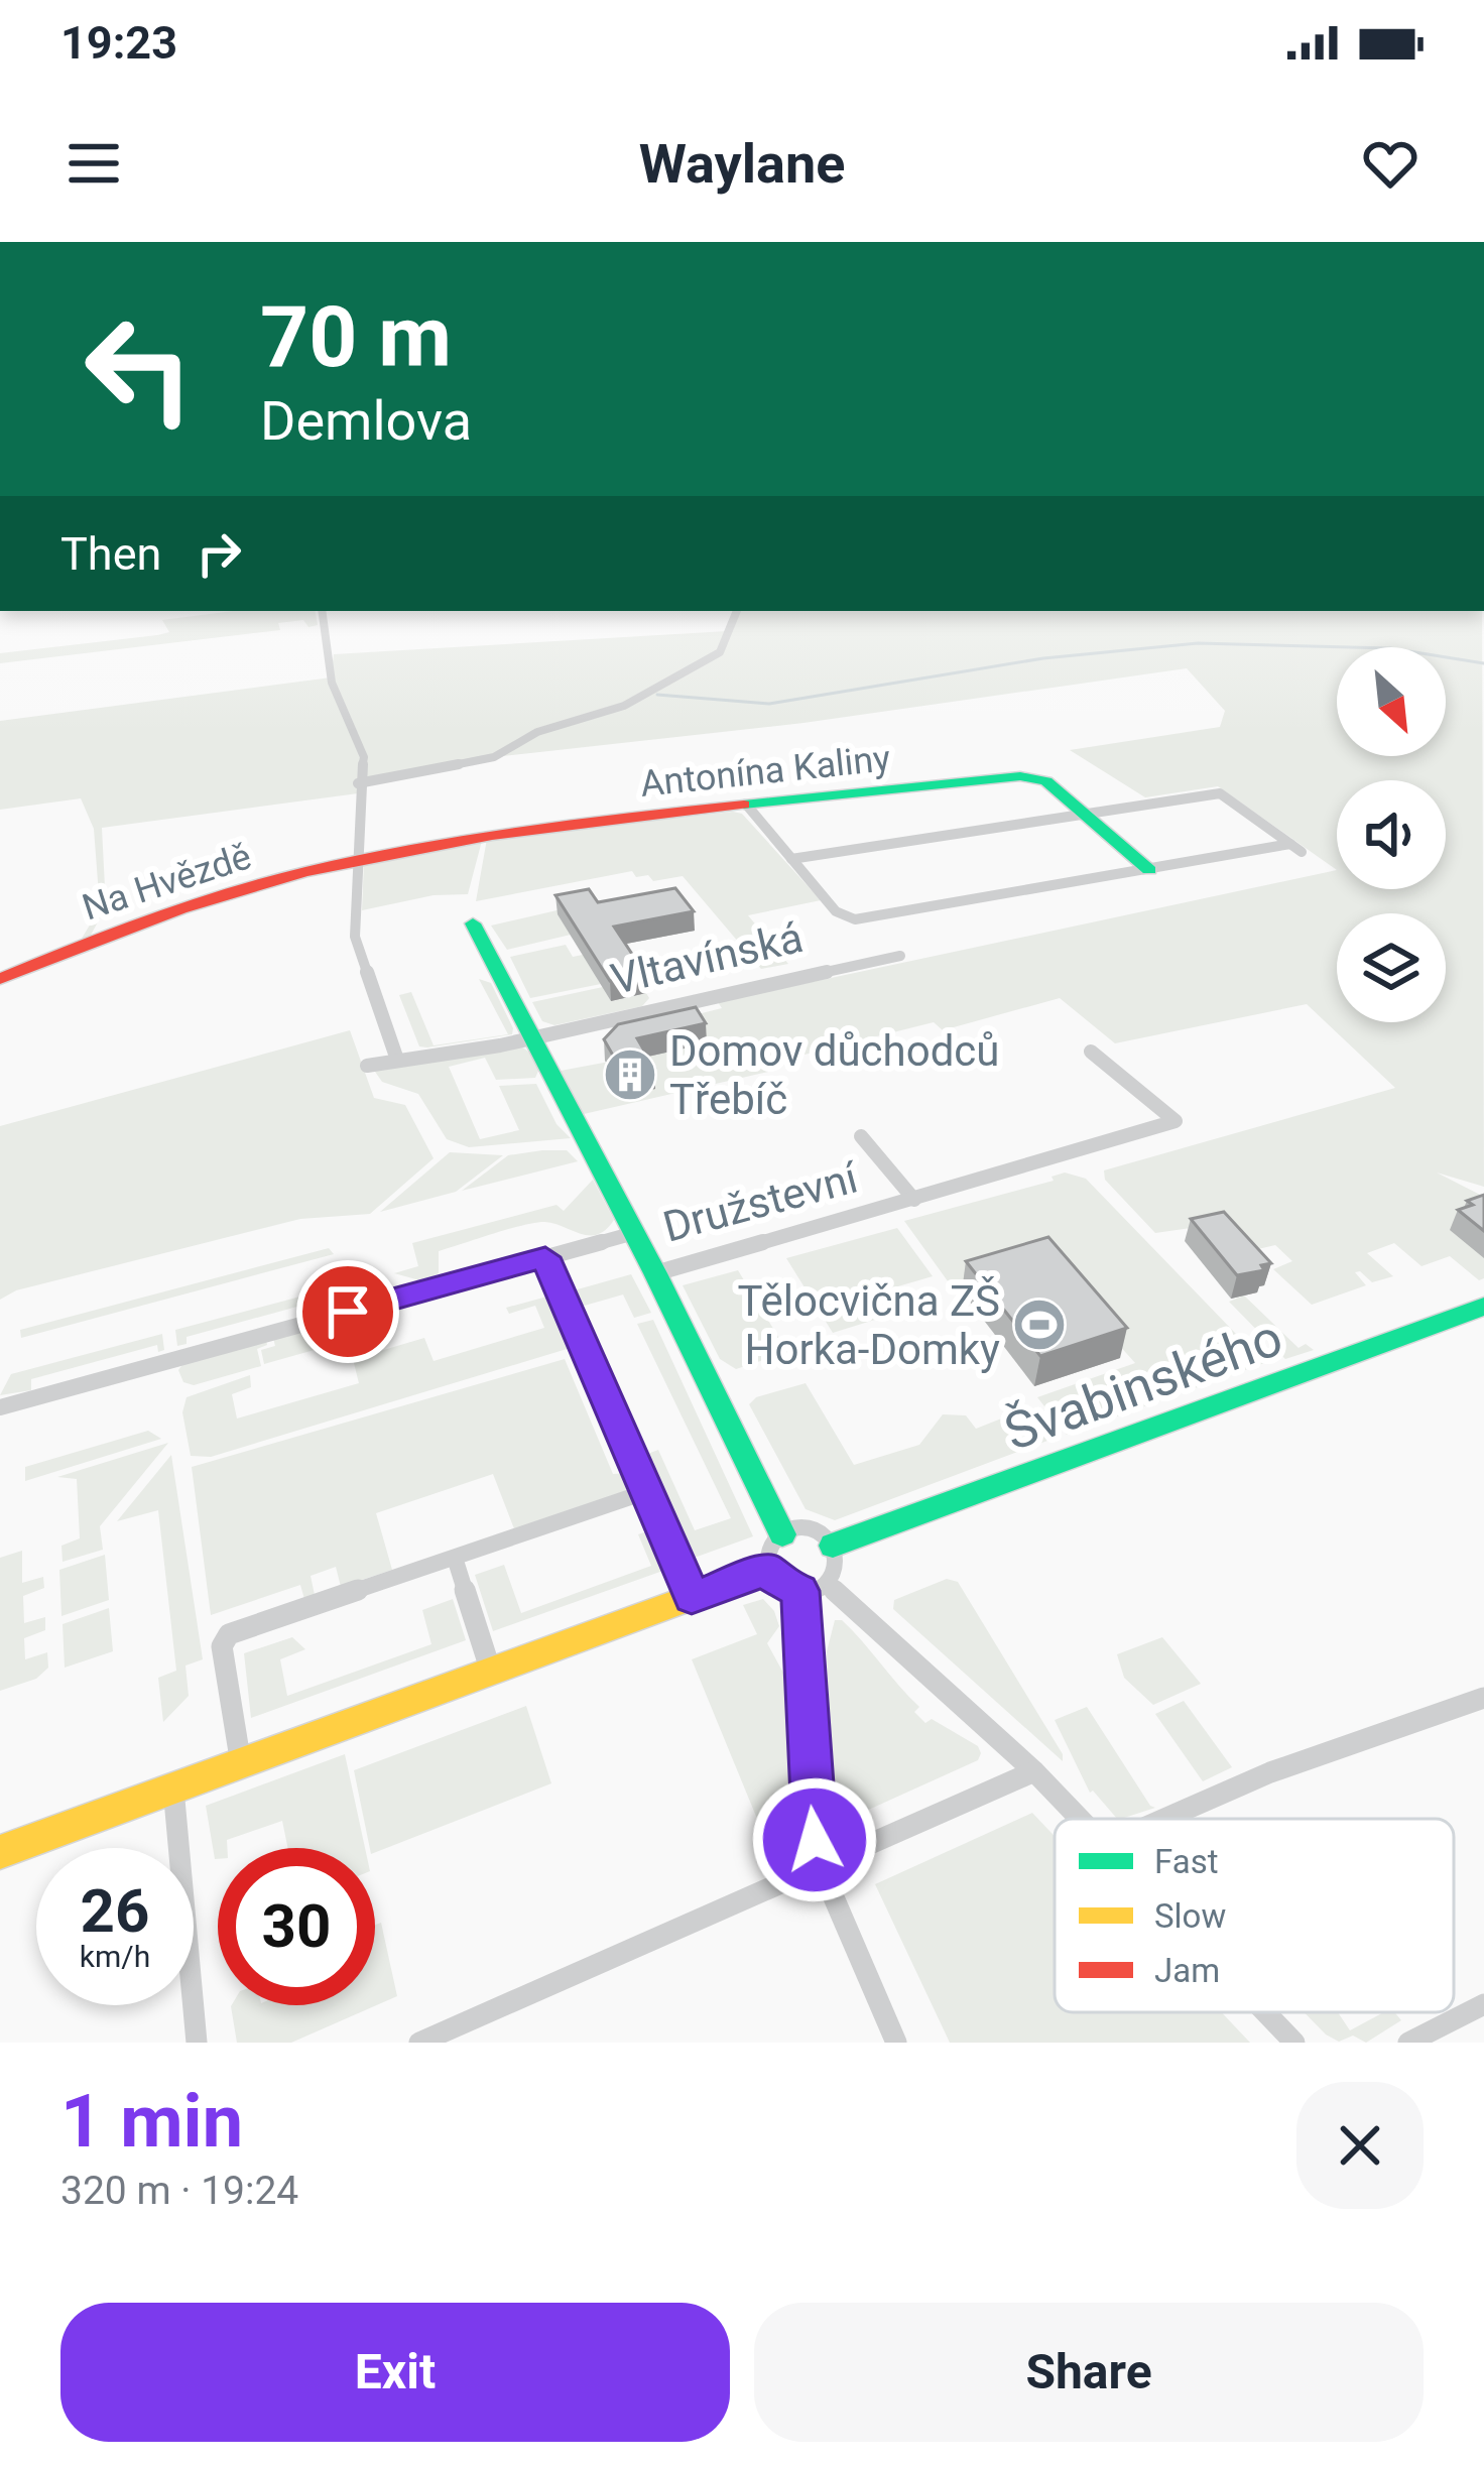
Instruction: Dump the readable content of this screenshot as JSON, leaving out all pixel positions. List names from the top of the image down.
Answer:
{
  "streets": {
    "street": [
      "Antonína Kaliny",
      "Na Hvězdě",
      "Vltavínská",
      "Družstevní",
      "Švabinského"
    ]
  },
  "crossings": [
    ["Antonína Kaliny", "Na Hvězdě"]
  ],
  "places": {
    "building": ["Domov důchodců Třebíč"],
    "sports": ["Tělocvična ZŠ Horka-Domky"]
  },
  "legend": ["Fast", "Slow", "Jam"],
  "north": "bottom right",
  "page": {
    "status": "19:23",
    "header": "Waylane",
    "turn": ["70 m", "Demlova"],
    "then": "Then",
    "speed": "26 km/h",
    "limit": "30",
    "heading": ["1 min", "320 m · 19:24"],
    "buttons": ["Exit", "Share"]
  }
}
